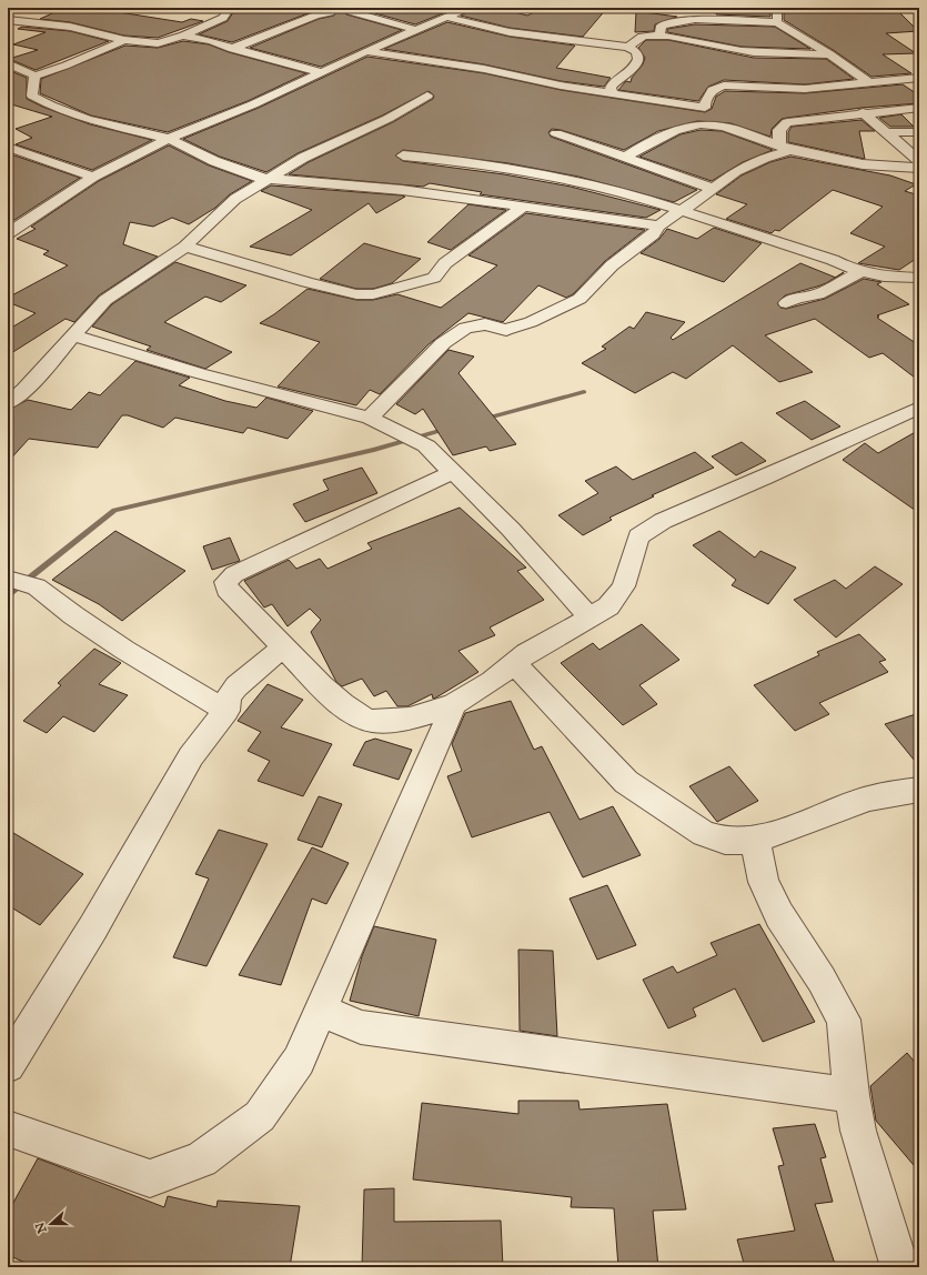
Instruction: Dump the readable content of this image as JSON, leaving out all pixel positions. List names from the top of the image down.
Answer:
{
  "north": "left"
}
